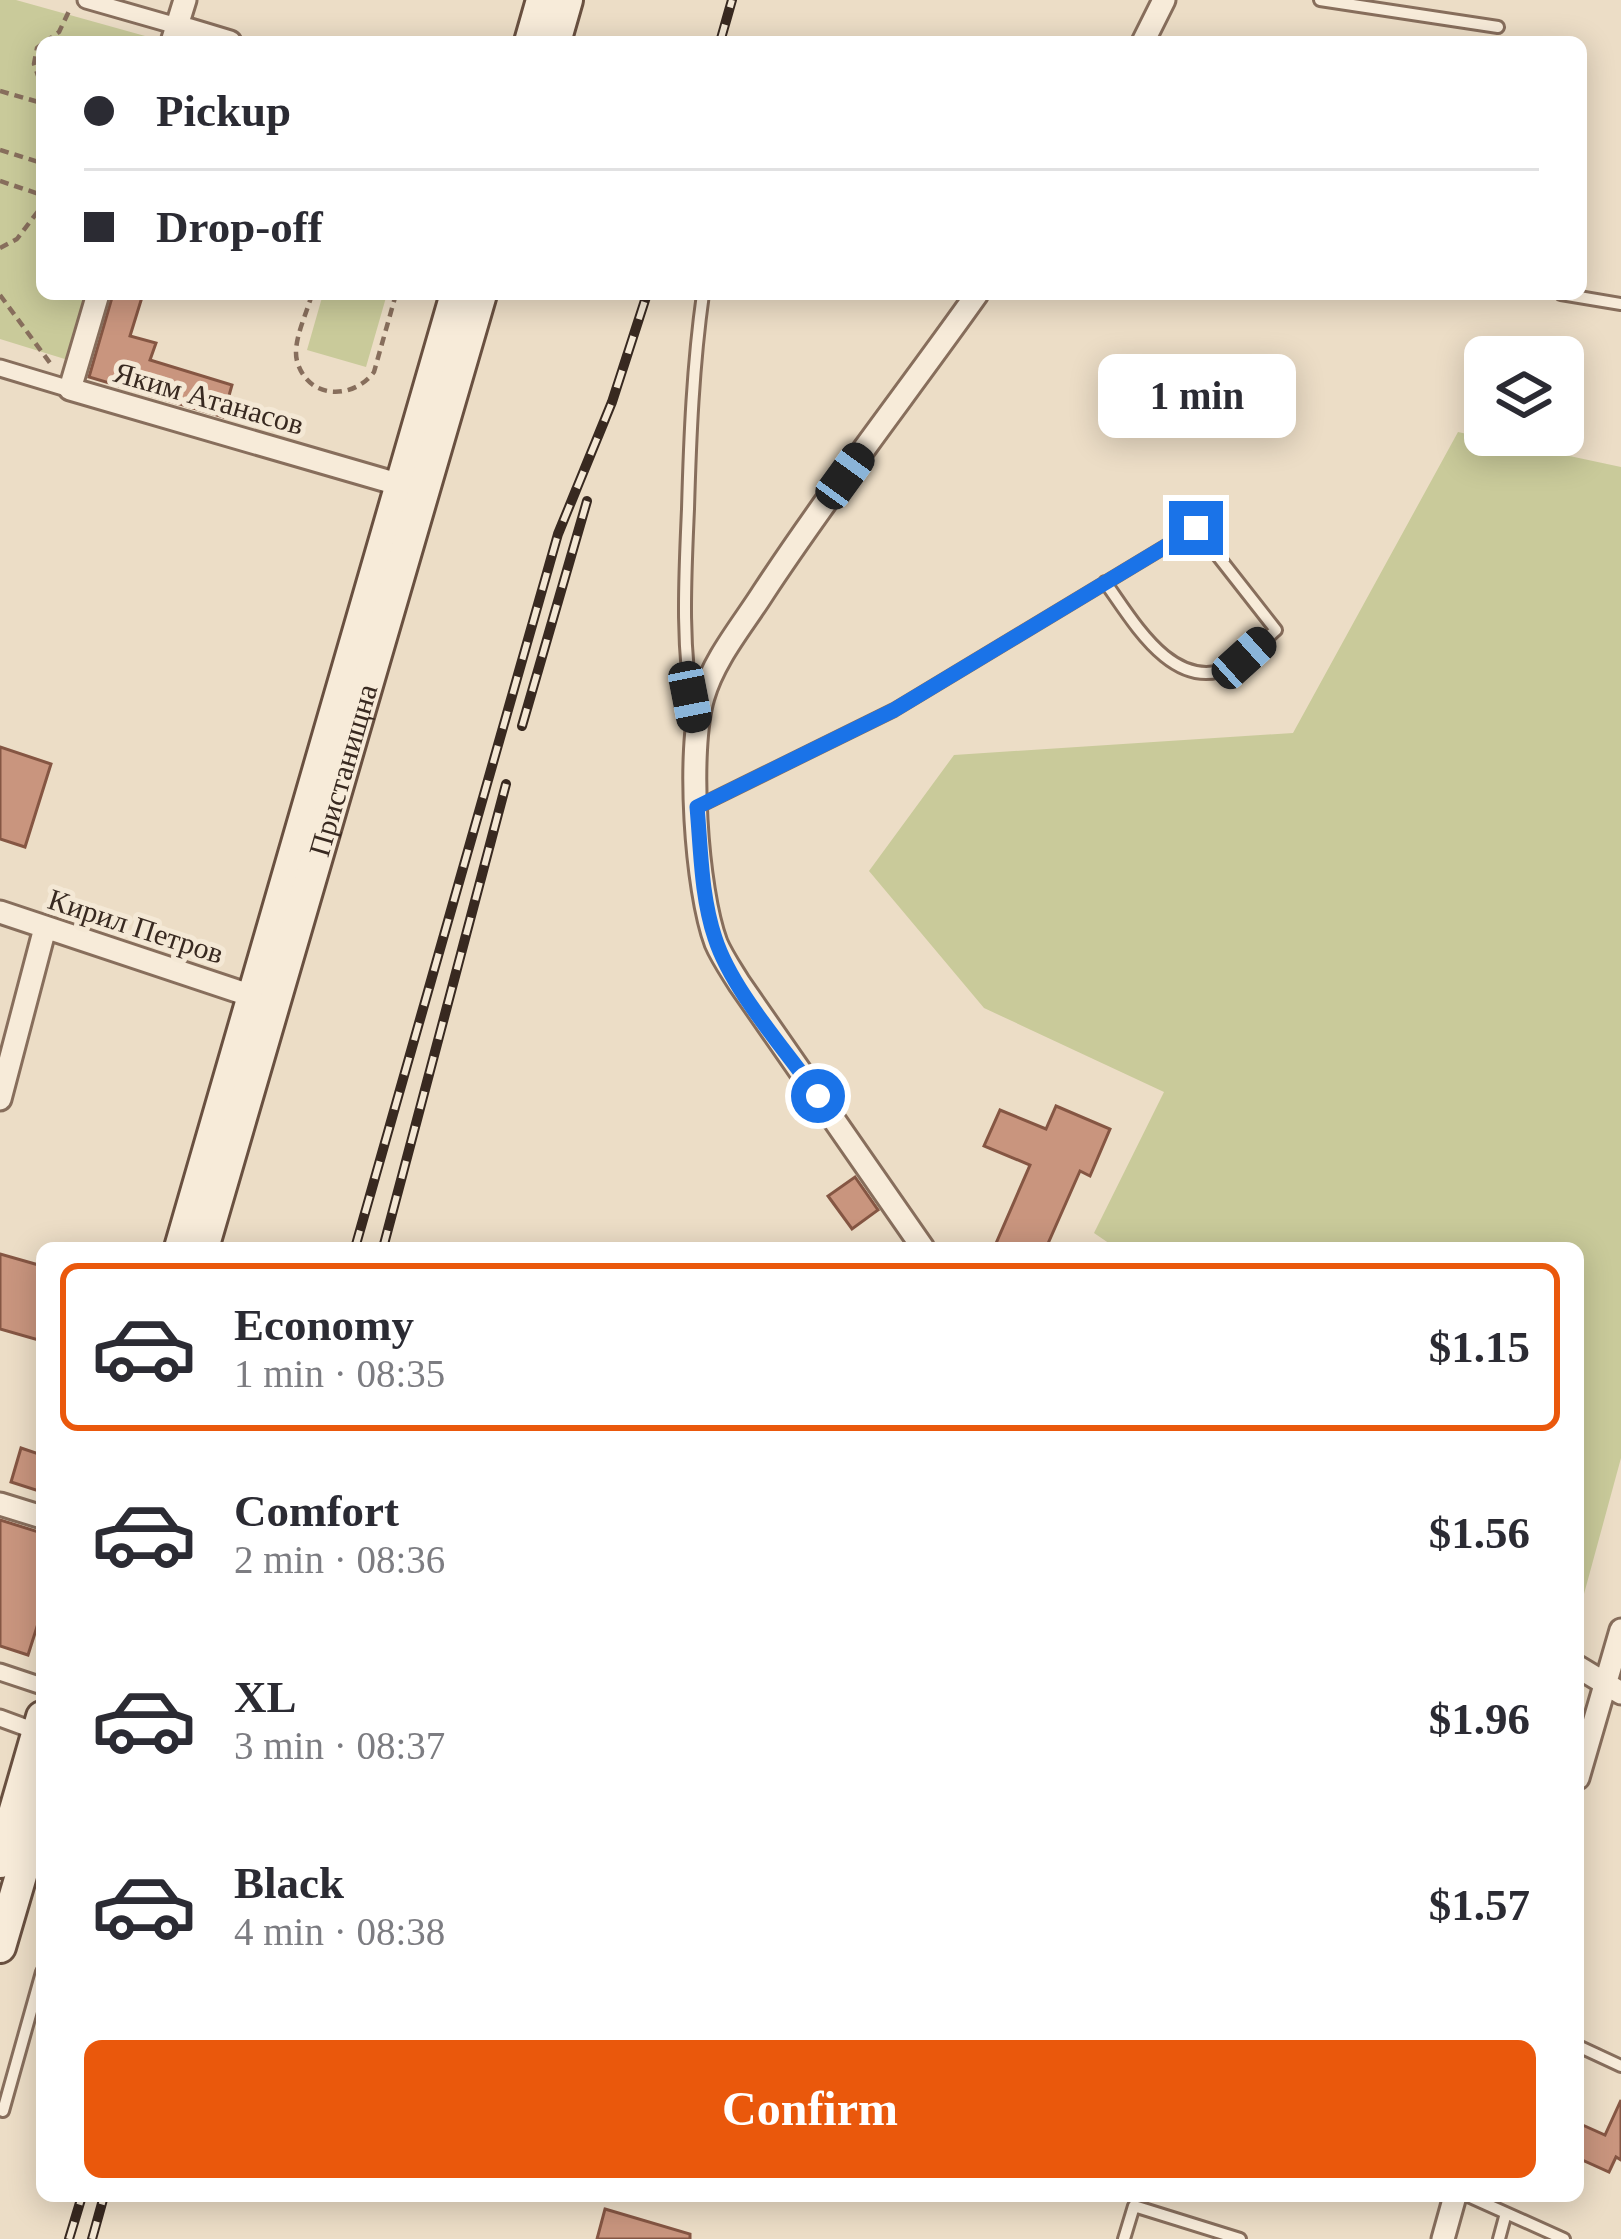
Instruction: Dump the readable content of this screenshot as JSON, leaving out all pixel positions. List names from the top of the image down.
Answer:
{
  "streets": {
    "main road": ["Пристанищна"],
    "street": ["Яким Атанасов", "Кирил Петров"]
  },
  "crossings": [
    ["Яким Атанасов", "Пристанищна"],
    ["Пристанищна", "Кирил Петров"]
  ],
  "page": {
    "banner": ["Pickup", "Drop-off"],
    "bubble": "1 min",
    "list": [
      {
        "name": "Economy",
        "note": "1 min · 08:35",
        "value": "$1.15"
      },
      {
        "name": "Comfort",
        "note": "2 min · 08:36",
        "value": "$1.56"
      },
      {
        "name": "XL",
        "note": "3 min · 08:37",
        "value": "$1.96"
      },
      {
        "name": "Black",
        "note": "4 min · 08:38",
        "value": "$1.57"
      }
    ],
    "buttons": "Confirm"
  }
}
